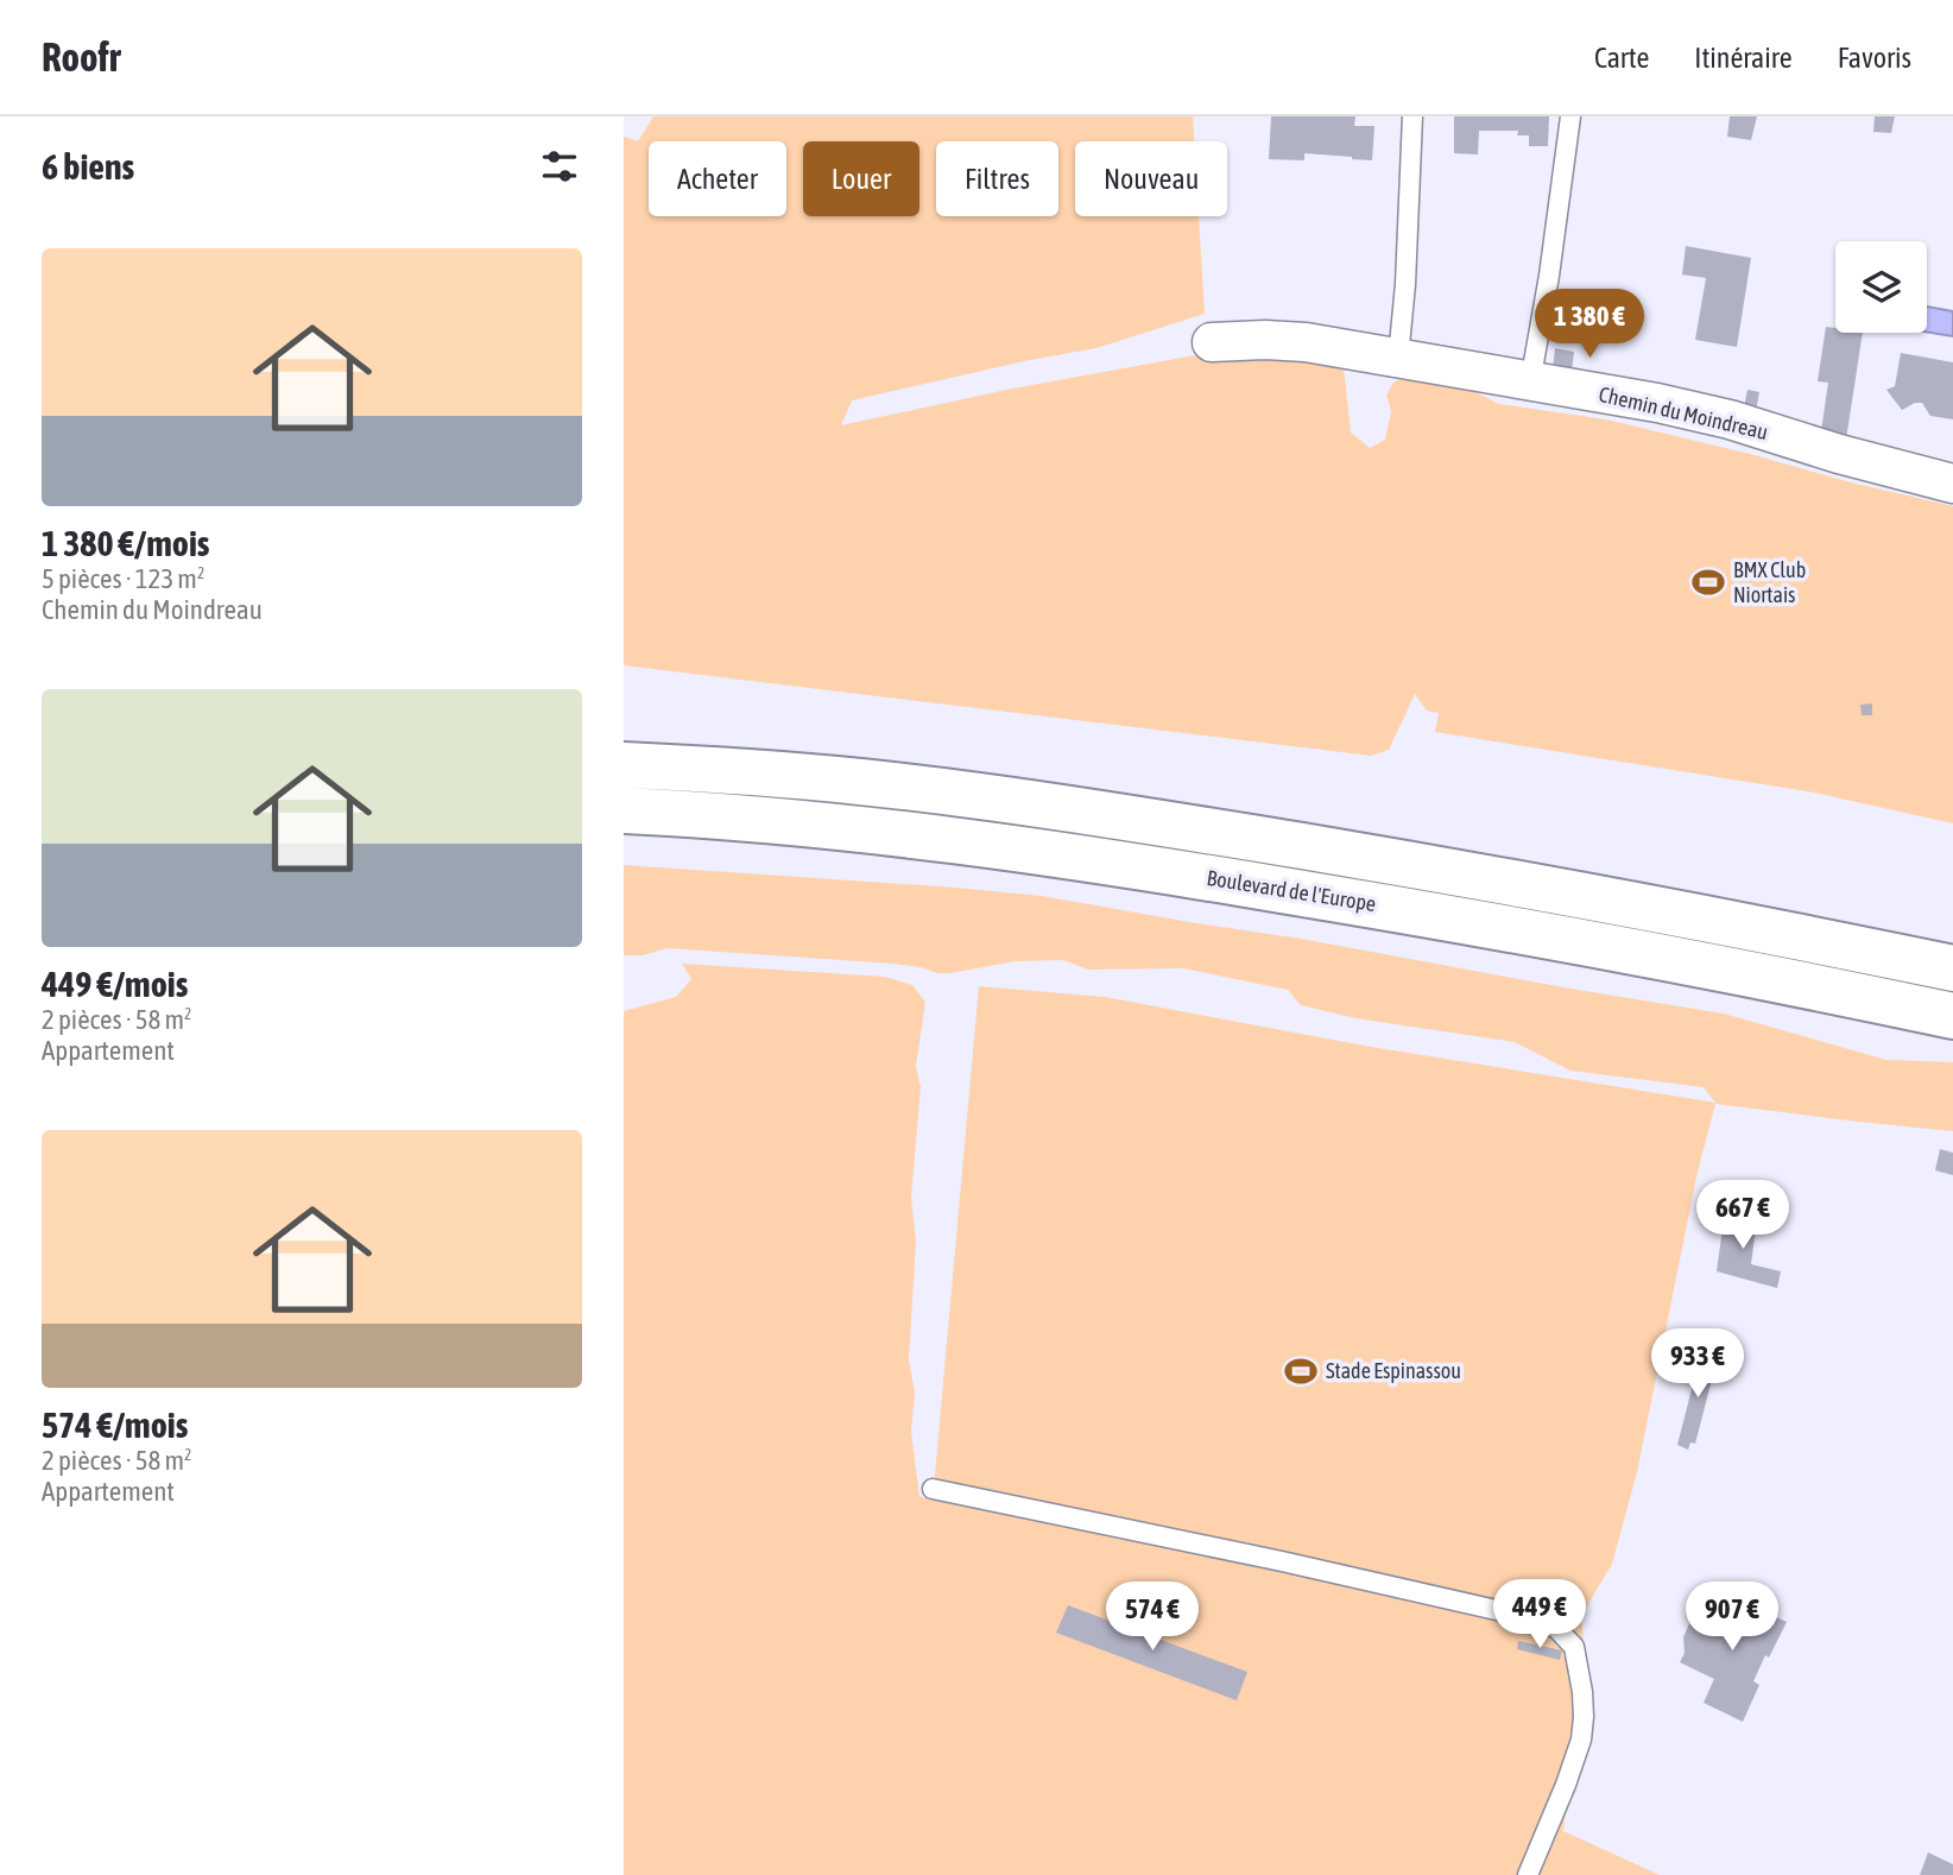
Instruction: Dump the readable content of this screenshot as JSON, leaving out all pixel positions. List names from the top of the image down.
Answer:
{
  "streets": {
    "highway": ["Boulevard de l'Europe"],
    "street": ["Chemin du Moindreau"]
  },
  "places": {
    "sports": ["BMX Club Niortais", "Stade Espinassou"]
  },
  "page": {
    "header": "Roofr",
    "nav": ["Carte", "Itinéraire", "Favoris"],
    "heading": "6 biens",
    "chip": [
      "Acheter",
      "Louer",
      "Filtres",
      "Nouveau"
    ],
    "list": [
      {
        "name": "1 380 €/mois",
        "note": "5 pièces · 123 m² · Chemin du Moindreau"
      },
      {
        "name": "449 €/mois",
        "note": "2 pièces · 58 m² · Appartement"
      },
      {
        "name": "574 €/mois",
        "note": "2 pièces · 58 m² · Appartement"
      }
    ],
    "price": [
      "1 380 €",
      "667 €",
      "933 €",
      "449 €",
      "574 €",
      "907 €"
    ]
  }
}
